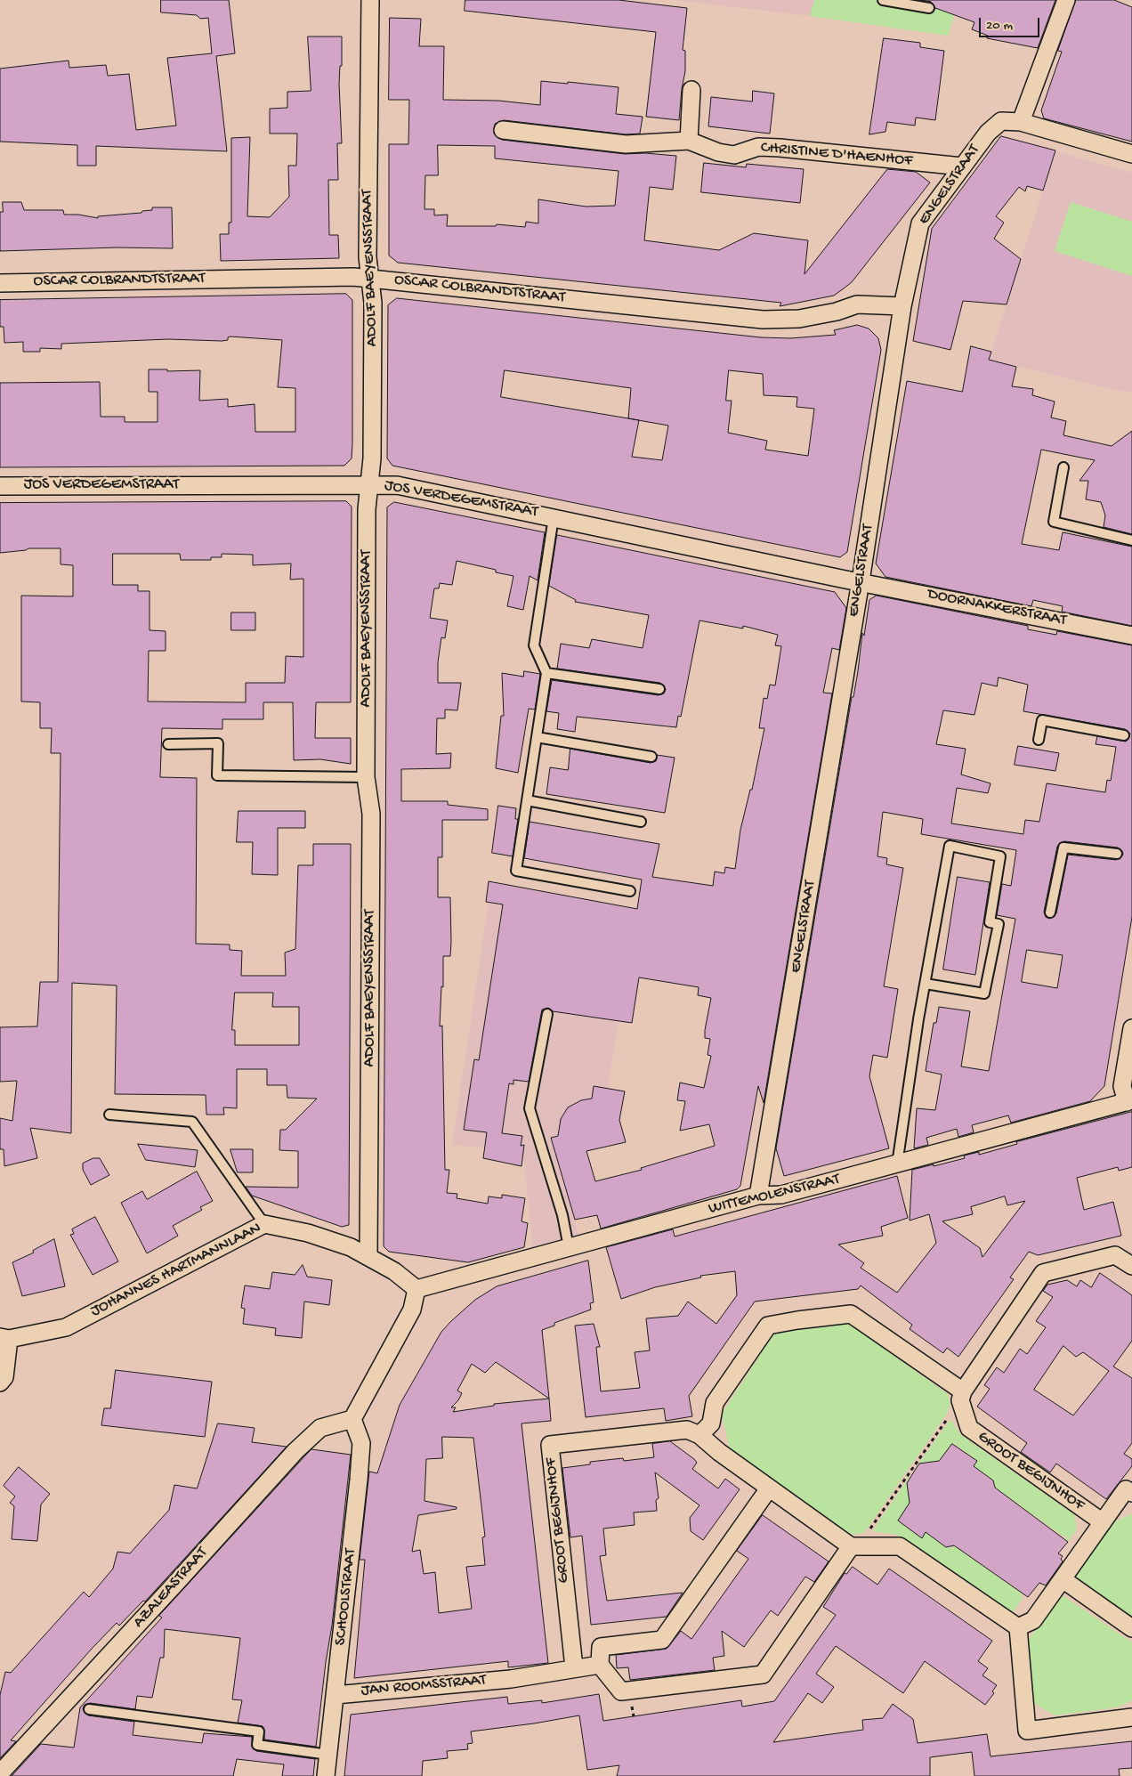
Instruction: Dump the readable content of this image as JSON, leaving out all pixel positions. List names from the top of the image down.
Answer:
{
  "streets": {
    "street": [
      "CHRISTINE D'HAENHOF",
      "ENGELSTRAAT",
      "ADOLF BAEYENSSTRAAT",
      "OSCAR COLBRANDTSTRAAT",
      "JOS VERDEGEMSTRAAT",
      "DOORNAKKERSTRAAT",
      "WITTEMOLENSTRAAT",
      "JOHANNES HARTMANNLAAN",
      "GROOT BEGIJNHOF",
      "AZALEASTRAAT",
      "SCHOOLSTRAAT",
      "JAN ROOMSSTRAAT"
    ]
  },
  "crossings": [
    ["CHRISTINE D'HAENHOF", "ENGELSTRAAT"],
    ["ENGELSTRAAT", "OSCAR COLBRANDTSTRAAT"],
    ["ENGELSTRAAT", "JOS VERDEGEMSTRAAT"],
    ["ENGELSTRAAT", "DOORNAKKERSTRAAT"],
    ["ENGELSTRAAT", "WITTEMOLENSTRAAT"],
    ["ADOLF BAEYENSSTRAAT", "OSCAR COLBRANDTSTRAAT"],
    ["ADOLF BAEYENSSTRAAT", "JOS VERDEGEMSTRAAT"],
    ["ADOLF BAEYENSSTRAAT", "JOHANNES HARTMANNLAAN"],
    ["JOS VERDEGEMSTRAAT", "DOORNAKKERSTRAAT"],
    ["WITTEMOLENSTRAAT", "JOHANNES HARTMANNLAAN"],
    ["GROOT BEGIJNHOF", "JAN ROOMSSTRAAT"],
    ["AZALEASTRAAT", "SCHOOLSTRAAT"],
    ["SCHOOLSTRAAT", "JAN ROOMSSTRAAT"]
  ],
  "scale_bar": "20 m"
}
